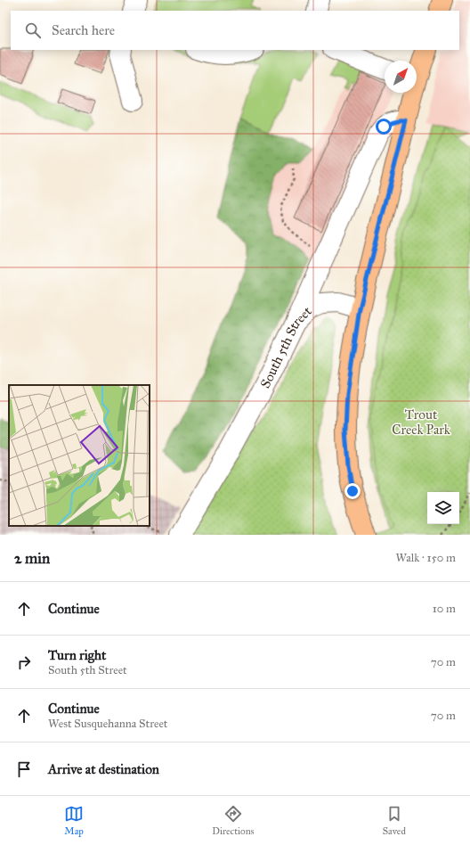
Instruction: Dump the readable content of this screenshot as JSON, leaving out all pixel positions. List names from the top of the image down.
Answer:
{
  "streets": {
    "street": ["South 5th Street"]
  },
  "parks": ["Trout Creek Park"],
  "north": "top right",
  "page": {
    "search": "Search here",
    "heading": ["2 min", "Walk · 150 m"],
    "list": [
      ["Continue", "10 m"],
      ["Turn right", "South 5th Street", "70 m"],
      ["Continue", "West Susquehanna Street", "70 m"],
      "Arrive at destination"
    ],
    "nav": ["Map", "Directions", "Saved"]
  }
}
